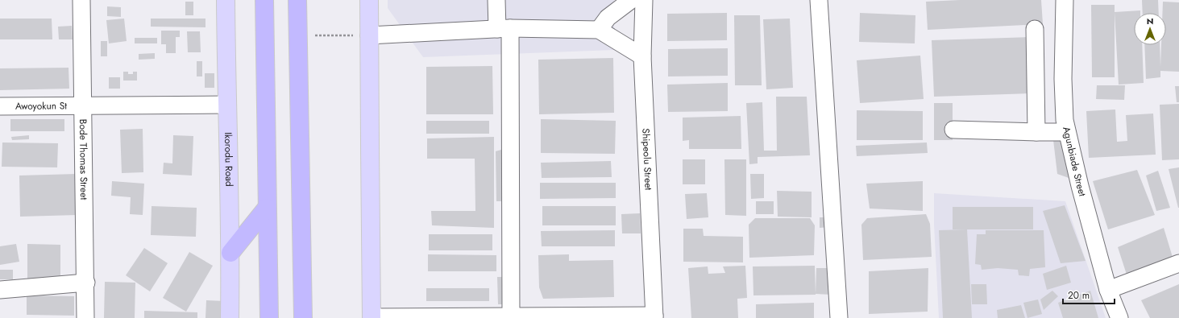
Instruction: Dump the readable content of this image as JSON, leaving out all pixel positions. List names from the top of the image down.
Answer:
{
  "streets": {
    "main road": ["Ikorodu Road"],
    "street": [
      "Awoyokun St",
      "Bode Thomas Street",
      "Shipeolu Street",
      "Agunbiade Street"
    ]
  },
  "crossings": [
    ["Awoyokun St", "Bode Thomas Street"],
    ["Awoyokun St", "Ikorodu Road"]
  ],
  "scale_bar": "20 m",
  "north": "top"
}
